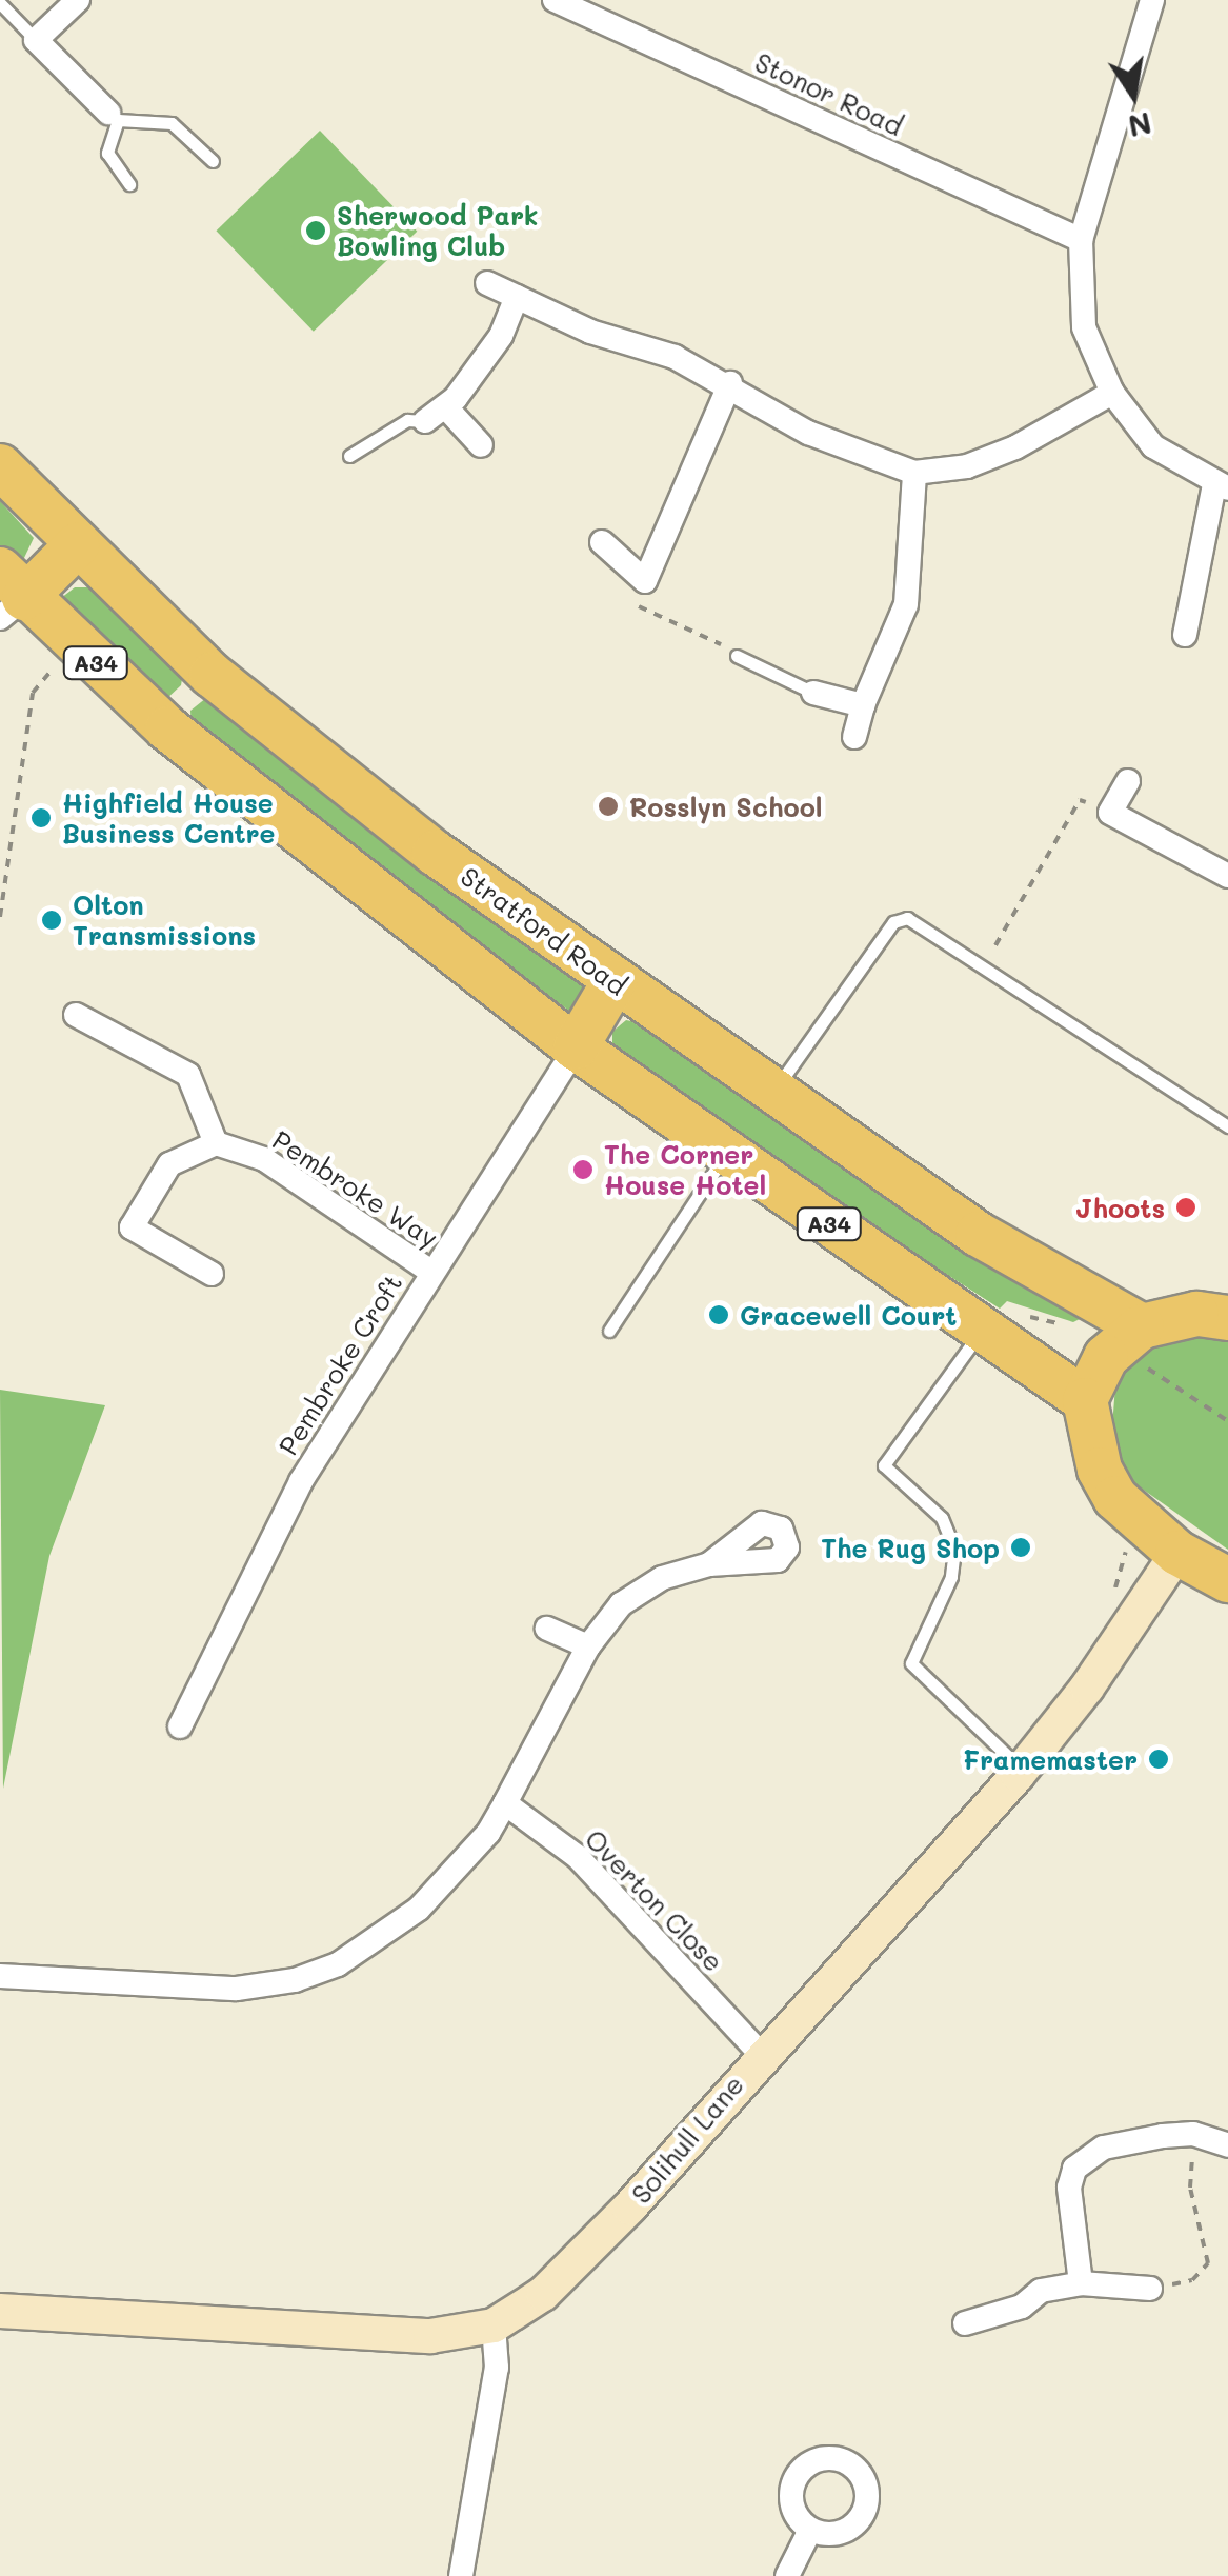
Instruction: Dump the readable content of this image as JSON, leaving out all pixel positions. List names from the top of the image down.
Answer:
{
  "streets": {
    "highway": ["A34", "Stratford Road"],
    "main road": ["Solihull Lane"],
    "street": [
      "Stonor Road",
      "Pembroke Way",
      "Pembroke Croft",
      "Overton Close"
    ]
  },
  "crossings": [
    ["A34", "Pembroke Croft"],
    ["Pembroke Way", "Pembroke Croft"],
    ["Overton Close", "Solihull Lane"]
  ],
  "places": [
    "Sherwood Park Bowling Club",
    "Rosslyn School",
    "Highfield House Business Centre",
    "Olton Transmissions",
    "The Corner House Hotel",
    "Jhoots",
    "Gracewell Court",
    "The Rug Shop",
    "Framemaster"
  ],
  "north": "bottom"
}
